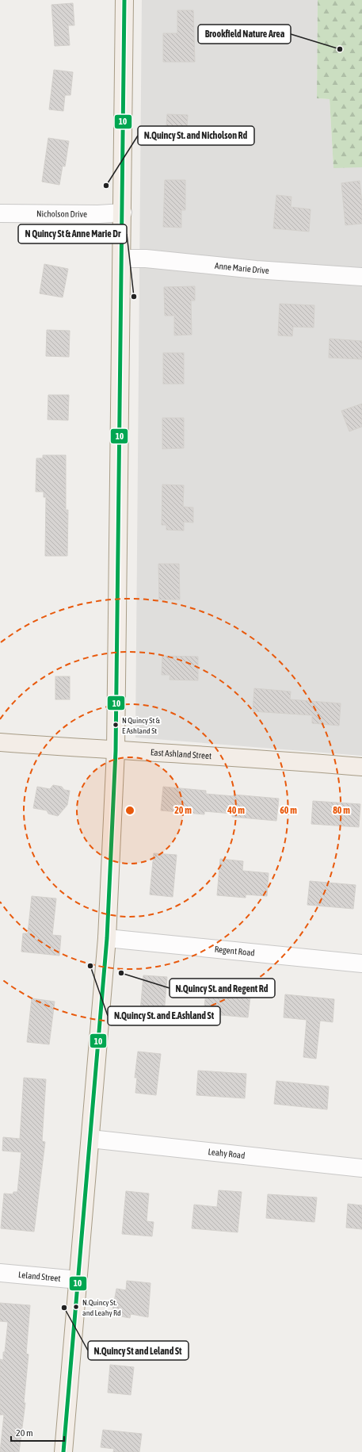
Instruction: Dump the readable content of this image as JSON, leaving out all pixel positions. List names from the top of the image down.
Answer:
{
  "streets": {
    "main road": ["East Ashland Street"],
    "street": [
      "Nicholson Drive",
      "Anne Marie Drive",
      "Regent Road",
      "Leahy Road",
      "Leland Street"
    ]
  },
  "places": [
    "Brookfield Nature Area",
    "N.Quincy St. and Nicholson Rd",
    "N Quincy St & Anne Marie Dr",
    "N Quincy St & E Ashland St",
    "N.Quincy St. and E.Ashland St",
    "N.Quincy St. and Regent Rd",
    "N.Quincy St. and Leahy Rd",
    "N.Quincy St and Leland St"
  ],
  "lines": ["transit line 10"],
  "scale_bar": "20 m",
  "rings": [
    "20 m",
    "40 m",
    "60 m",
    "80 m"
  ]
}
